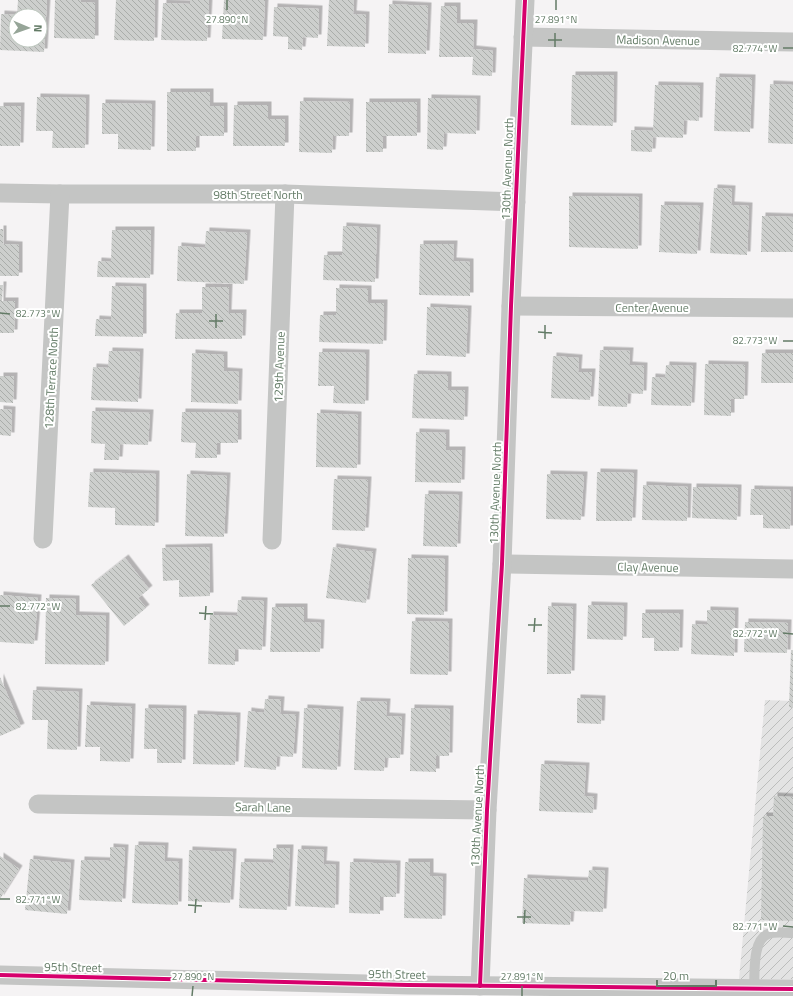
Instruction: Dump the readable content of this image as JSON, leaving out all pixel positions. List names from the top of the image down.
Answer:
{
  "streets": {
    "street": [
      "Madison Avenue",
      "130th Avenue North",
      "98th Street North",
      "Center Avenue",
      "129th Avenue",
      "128th Terrace North",
      "Clay Avenue",
      "Sarah Lane",
      "95th Street"
    ]
  },
  "crossings": [
    ["Madison Avenue", "130th Avenue North"],
    ["130th Avenue North", "98th Street North"],
    ["130th Avenue North", "Center Avenue"],
    ["130th Avenue North", "Clay Avenue"],
    ["130th Avenue North", "Sarah Lane"],
    ["130th Avenue North", "95th Street"],
    ["98th Street North", "129th Avenue"],
    ["98th Street North", "128th Terrace North"]
  ],
  "scale_bar": "20 m",
  "north": "right",
  "coordinates": [
    "27.890°N",
    "27.891°N",
    "82.774°W",
    "82.773°W",
    "82.772°W",
    "82.771°W"
  ]
}
